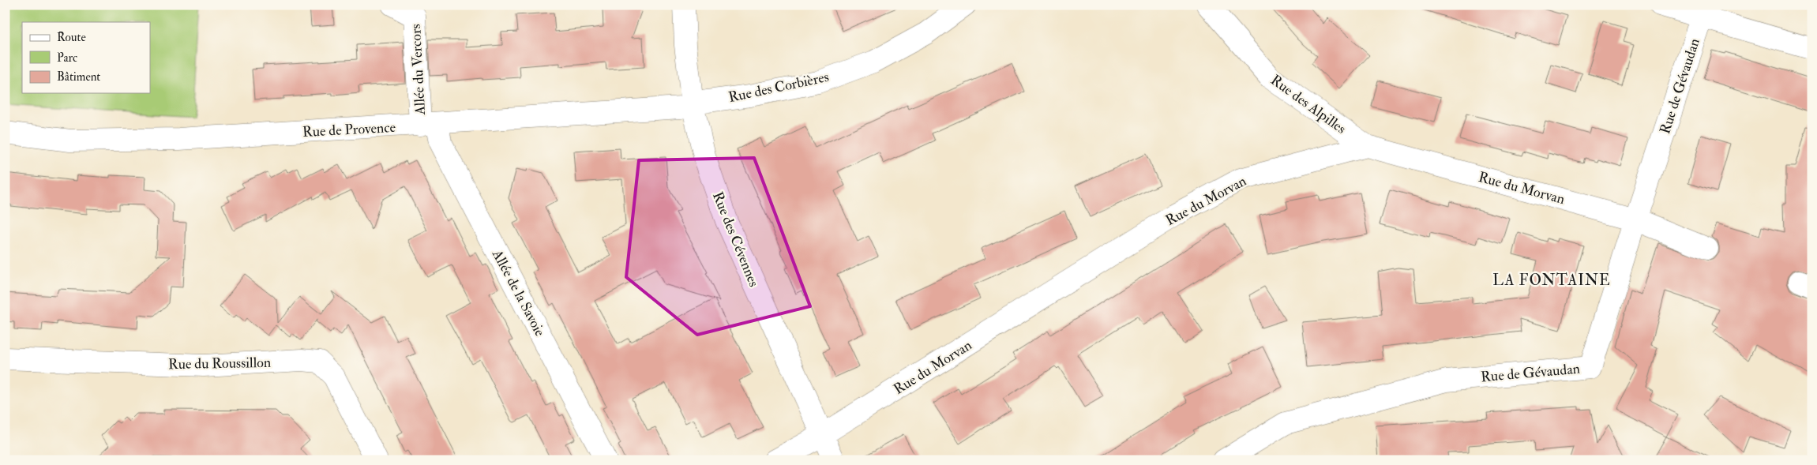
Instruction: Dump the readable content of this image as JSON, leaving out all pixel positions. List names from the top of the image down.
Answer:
{
  "streets": {
    "street": [
      "Allée du Vercors",
      "Rue de Gévaudan",
      "Rue des Corbières",
      "Rue des Alpilles",
      "Rue de Provence",
      "Rue du Morvan",
      "Rue des Cévennes",
      "Allée de la Savoie",
      "Rue du Roussillon"
    ]
  },
  "crossings": [
    ["Allée du Vercors", "Rue de Provence"],
    ["Allée du Vercors", "Allée de la Savoie"],
    ["Rue de Gévaudan", "Rue du Morvan"],
    ["Rue des Corbières", "Rue de Provence"],
    ["Rue des Corbières", "Rue des Cévennes"],
    ["Rue des Alpilles", "Rue du Morvan"],
    ["Rue de Provence", "Rue des Cévennes"],
    ["Rue de Provence", "Allée de la Savoie"],
    ["Rue du Morvan", "Rue des Cévennes"]
  ],
  "districts": ["LA FONTAINE"],
  "legend": ["Route", "Parc", "Bâtiment"]
}
